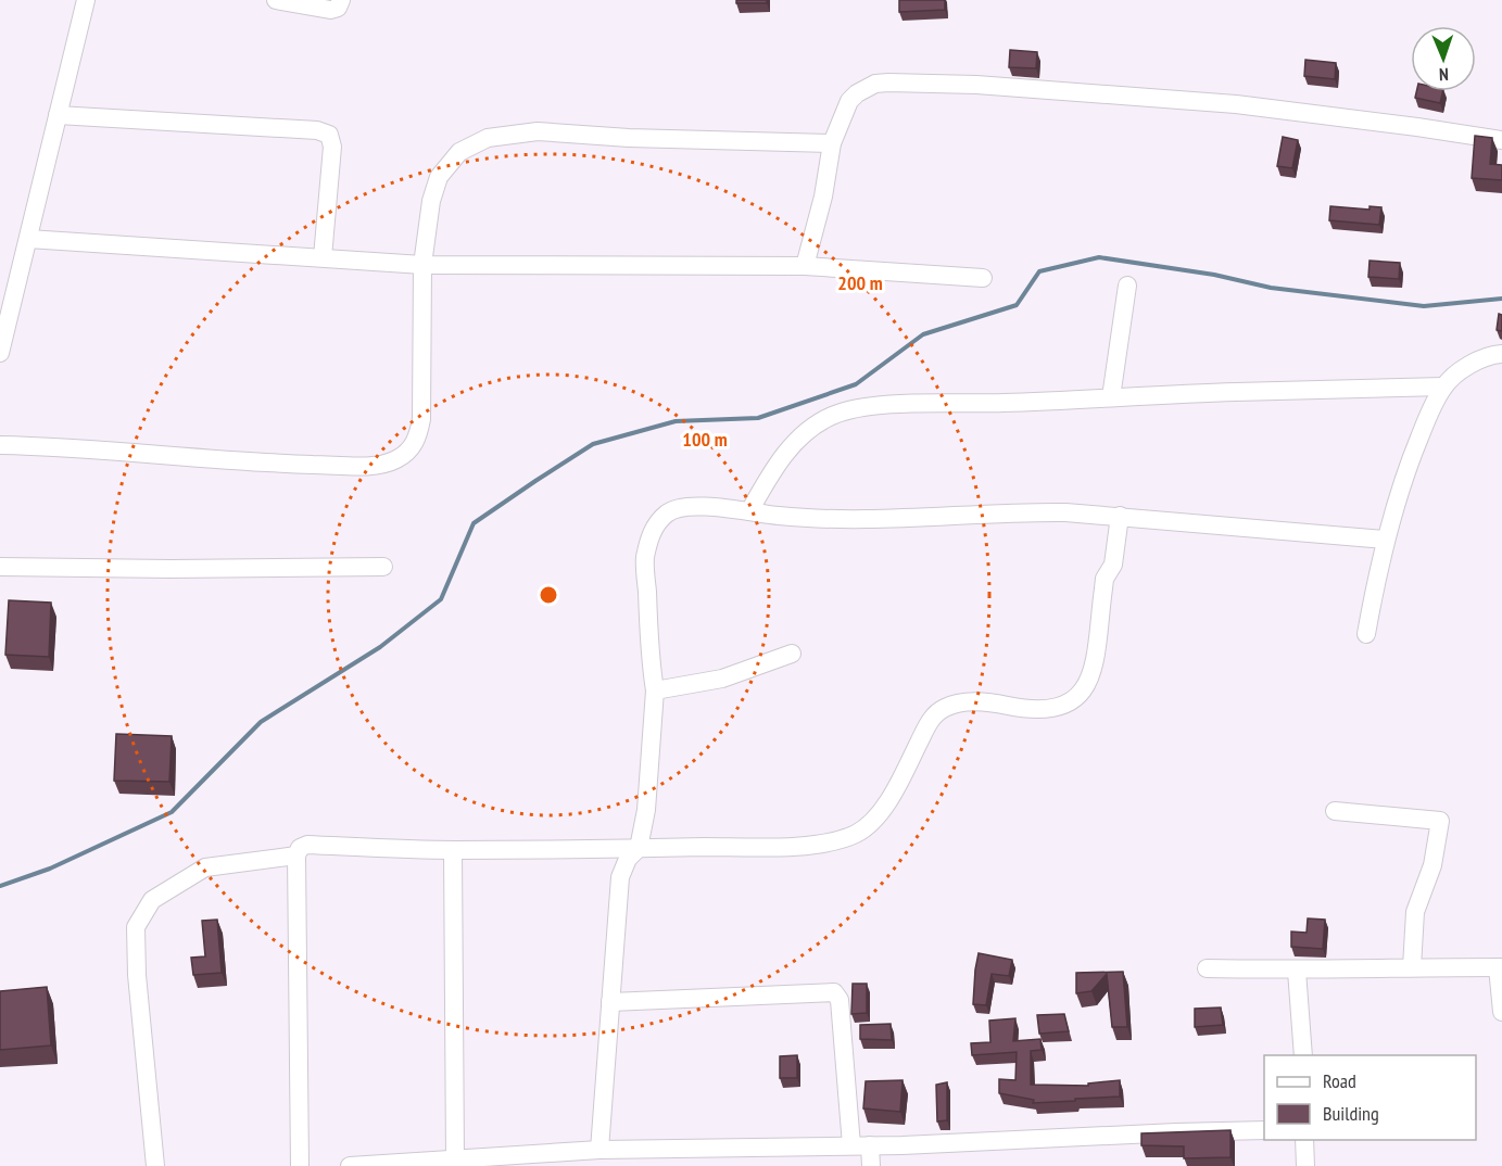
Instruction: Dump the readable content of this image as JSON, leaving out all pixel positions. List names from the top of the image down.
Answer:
{
  "legend": ["Road", "Building"],
  "north": "bottom",
  "rings": ["200 m", "100 m"]
}
